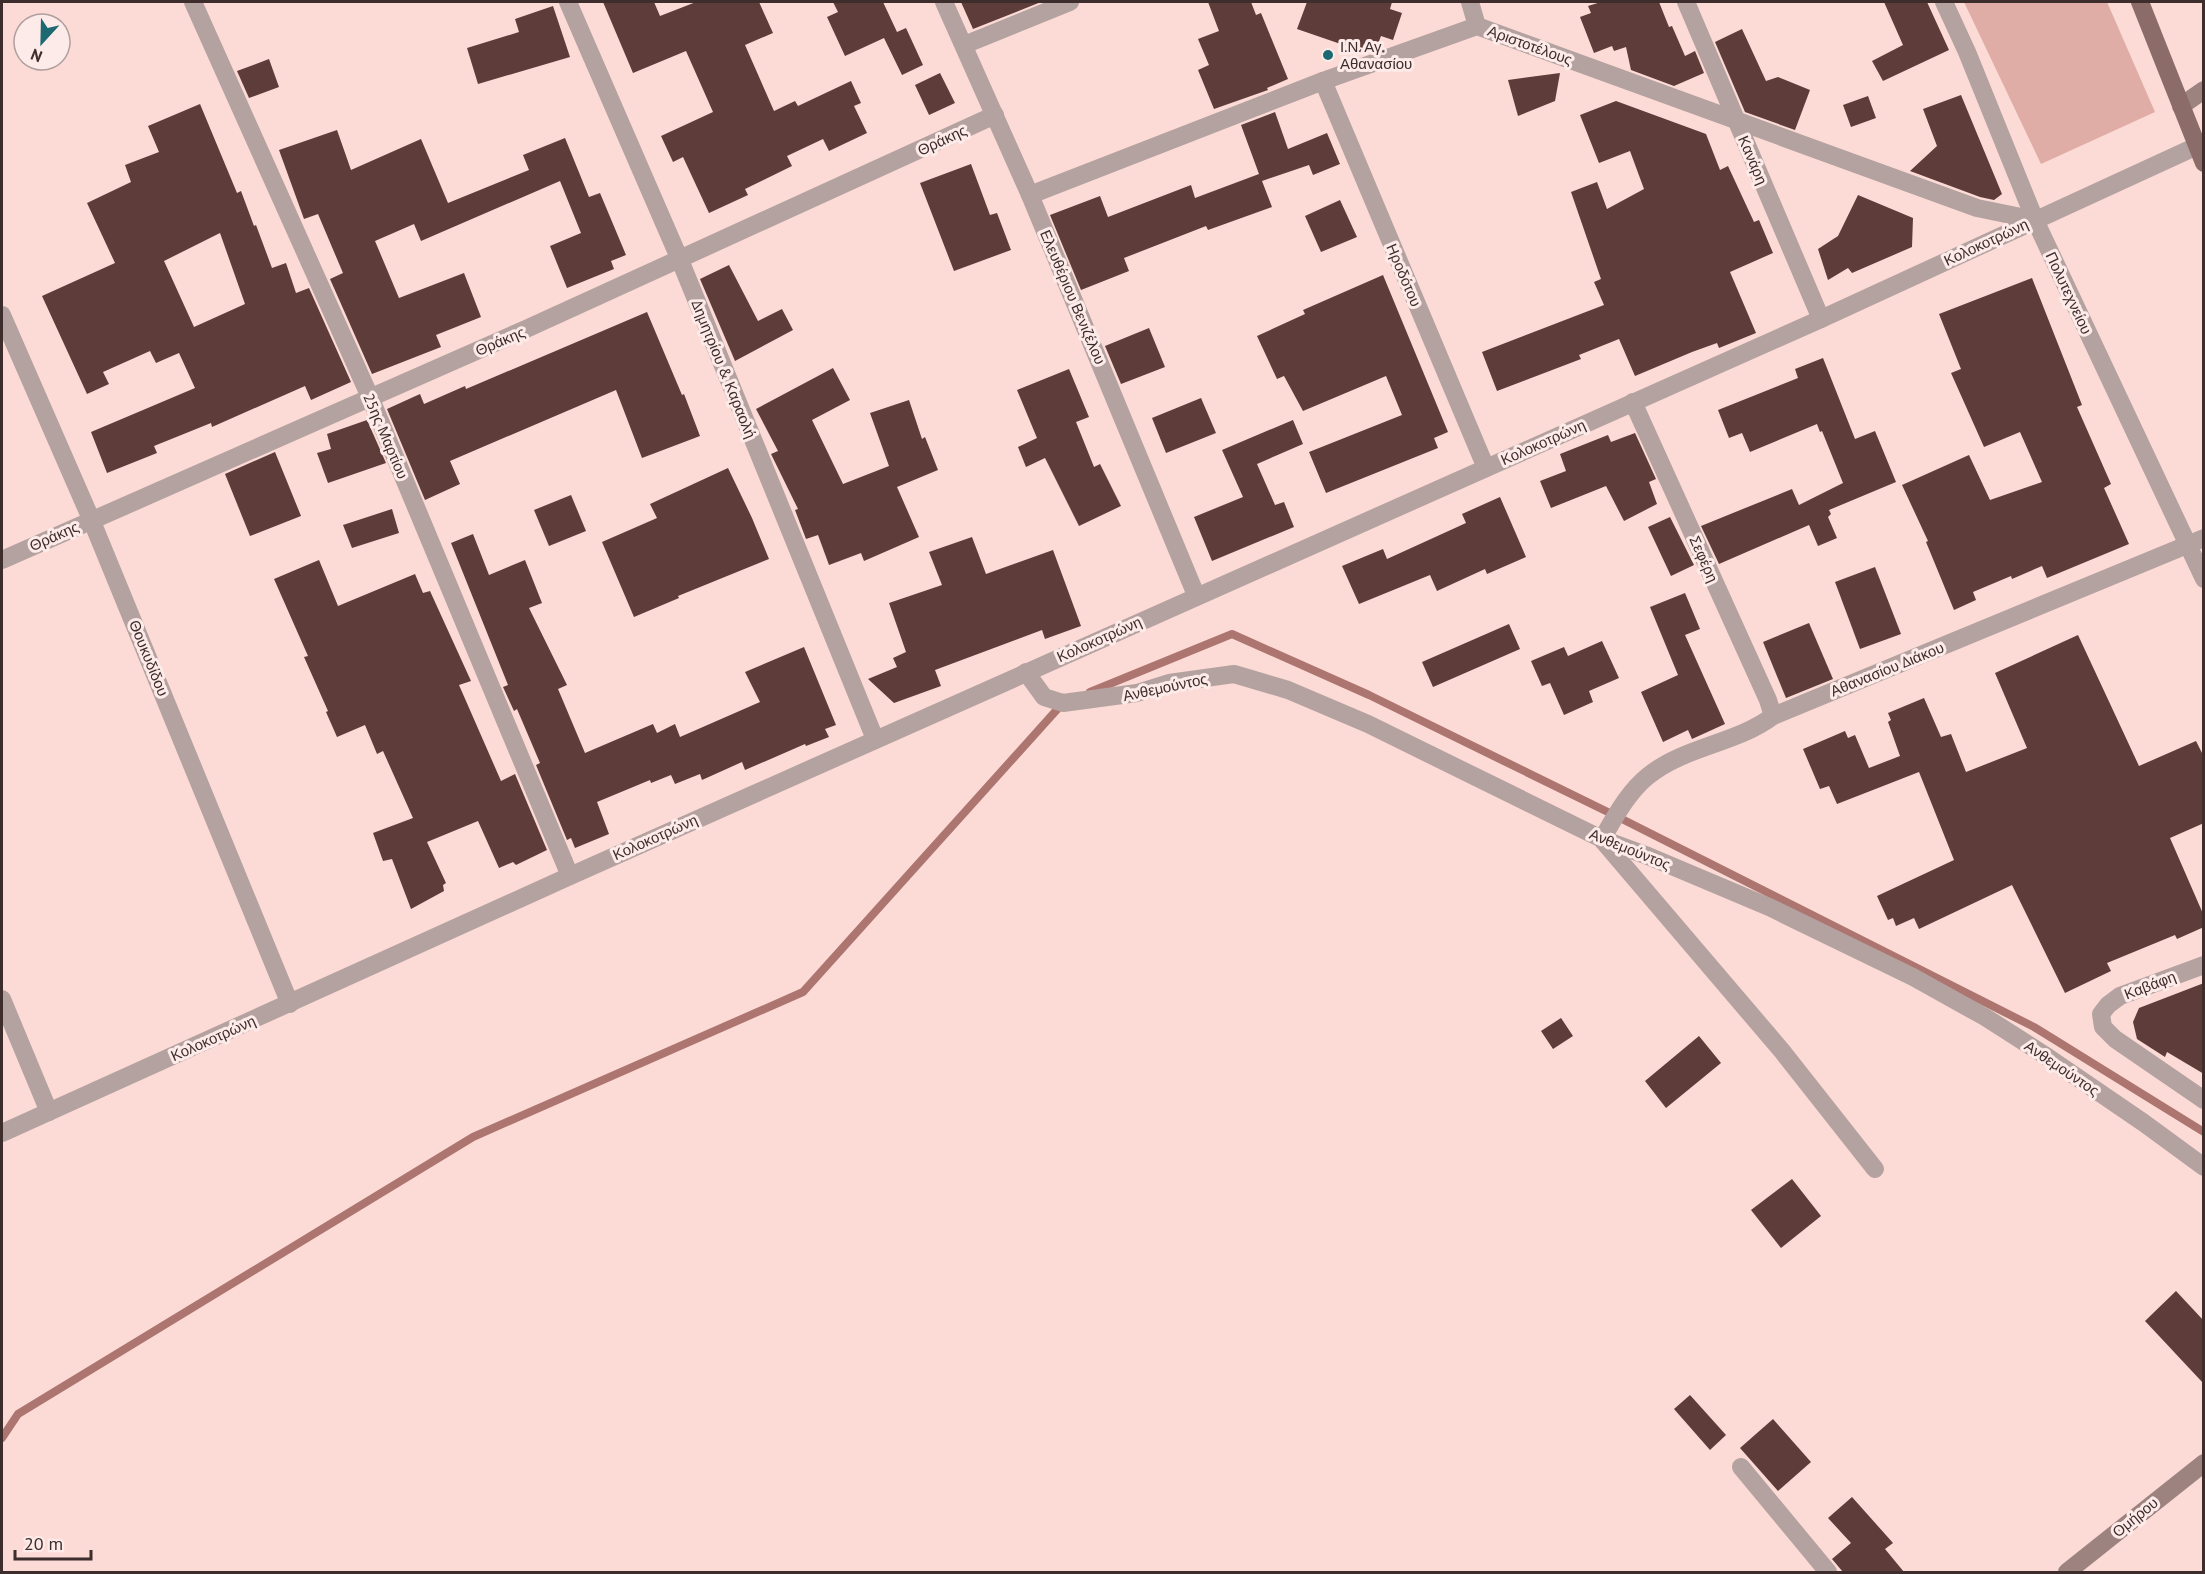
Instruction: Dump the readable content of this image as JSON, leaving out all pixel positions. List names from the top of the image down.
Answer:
{
  "streets": {
    "street": [
      "Αριστοτέλους",
      "Θράκης",
      "Κανάρη",
      "Κολοκοτρώνη",
      "Ηροδότου",
      "Πολυτεχνείου",
      "Ελευθέριου Βενιζέλου",
      "Δημητρίου & Καραολή",
      "25ης Μαρτίου",
      "Σεφέρη",
      "Θουκυδίδου",
      "Αθανασίου Διάκου",
      "Ανθεμούντος",
      "Καβάφη",
      "Ομήρου"
    ]
  },
  "crossings": [
    ["Αριστοτέλους", "Κανάρη"],
    ["Αριστοτέλους", "Κολοκοτρώνη"],
    ["Αριστοτέλους", "Ηροδότου"],
    ["Αριστοτέλους", "Πολυτεχνείου"],
    ["Αριστοτέλους", "Ελευθέριου Βενιζέλου"],
    ["Θράκης", "Ελευθέριου Βενιζέλου"],
    ["Θράκης", "Δημητρίου & Καραολή"],
    ["Θράκης", "25ης Μαρτίου"],
    ["Θράκης", "Θουκυδίδου"],
    ["Κανάρη", "Κολοκοτρώνη"],
    ["Κολοκοτρώνη", "Ηροδότου"],
    ["Κολοκοτρώνη", "Πολυτεχνείου"],
    ["Κολοκοτρώνη", "Ελευθέριου Βενιζέλου"],
    ["Κολοκοτρώνη", "Δημητρίου & Καραολή"],
    ["Κολοκοτρώνη", "25ης Μαρτίου"],
    ["Κολοκοτρώνη", "Σεφέρη"],
    ["Κολοκοτρώνη", "Θουκυδίδου"],
    ["Κολοκοτρώνη", "Ανθεμούντος"],
    ["Πολυτεχνείου", "Αθανασίου Διάκου"],
    ["Σεφέρη", "Αθανασίου Διάκου"],
    ["Αθανασίου Διάκου", "Ανθεμούντος"]
  ],
  "places": ["Ι.Ν. Αγ. Αθανασίου"],
  "scale_bar": "20 m",
  "north": "bottom"
}
